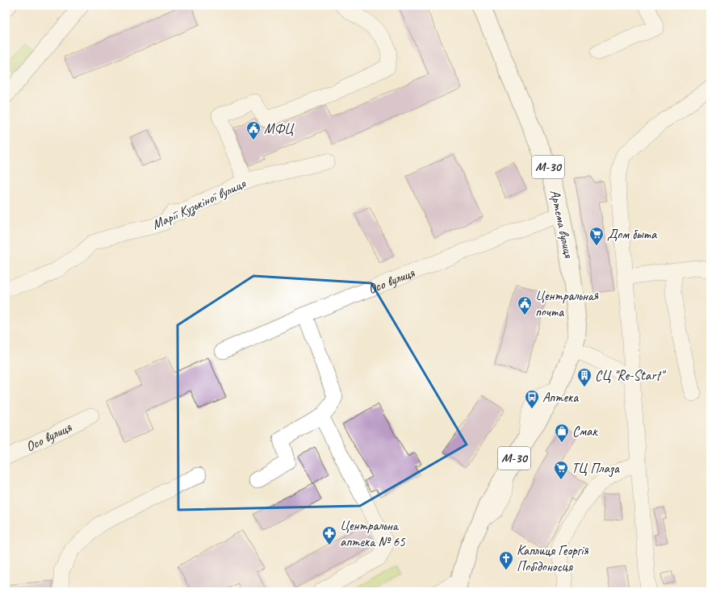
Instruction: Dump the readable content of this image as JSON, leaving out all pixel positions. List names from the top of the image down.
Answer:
{
  "streets": {
    "highway": ["М-30", "Артема вулиця"],
    "street": ["Марії Кузькіної вулиця", "Осо вулиця"]
  },
  "crossings": [
    ["М-30", "Артема вулиця"],
    ["Артема вулиця", "Осо вулиця"]
  ],
  "places": {
    "public building": ["МФЦ", "Центральная почта"],
    "supermarket": ["Дом быта", "ТЦ Плаза"],
    "building": ["СЦ \"Re-Start\""],
    "bus stop": ["Аптека"],
    "shop": ["Смак"],
    "pharmacy": ["Центральна аптека № 65"],
    "church": ["Каплиця Георгія Побідоносця"]
  }
}
